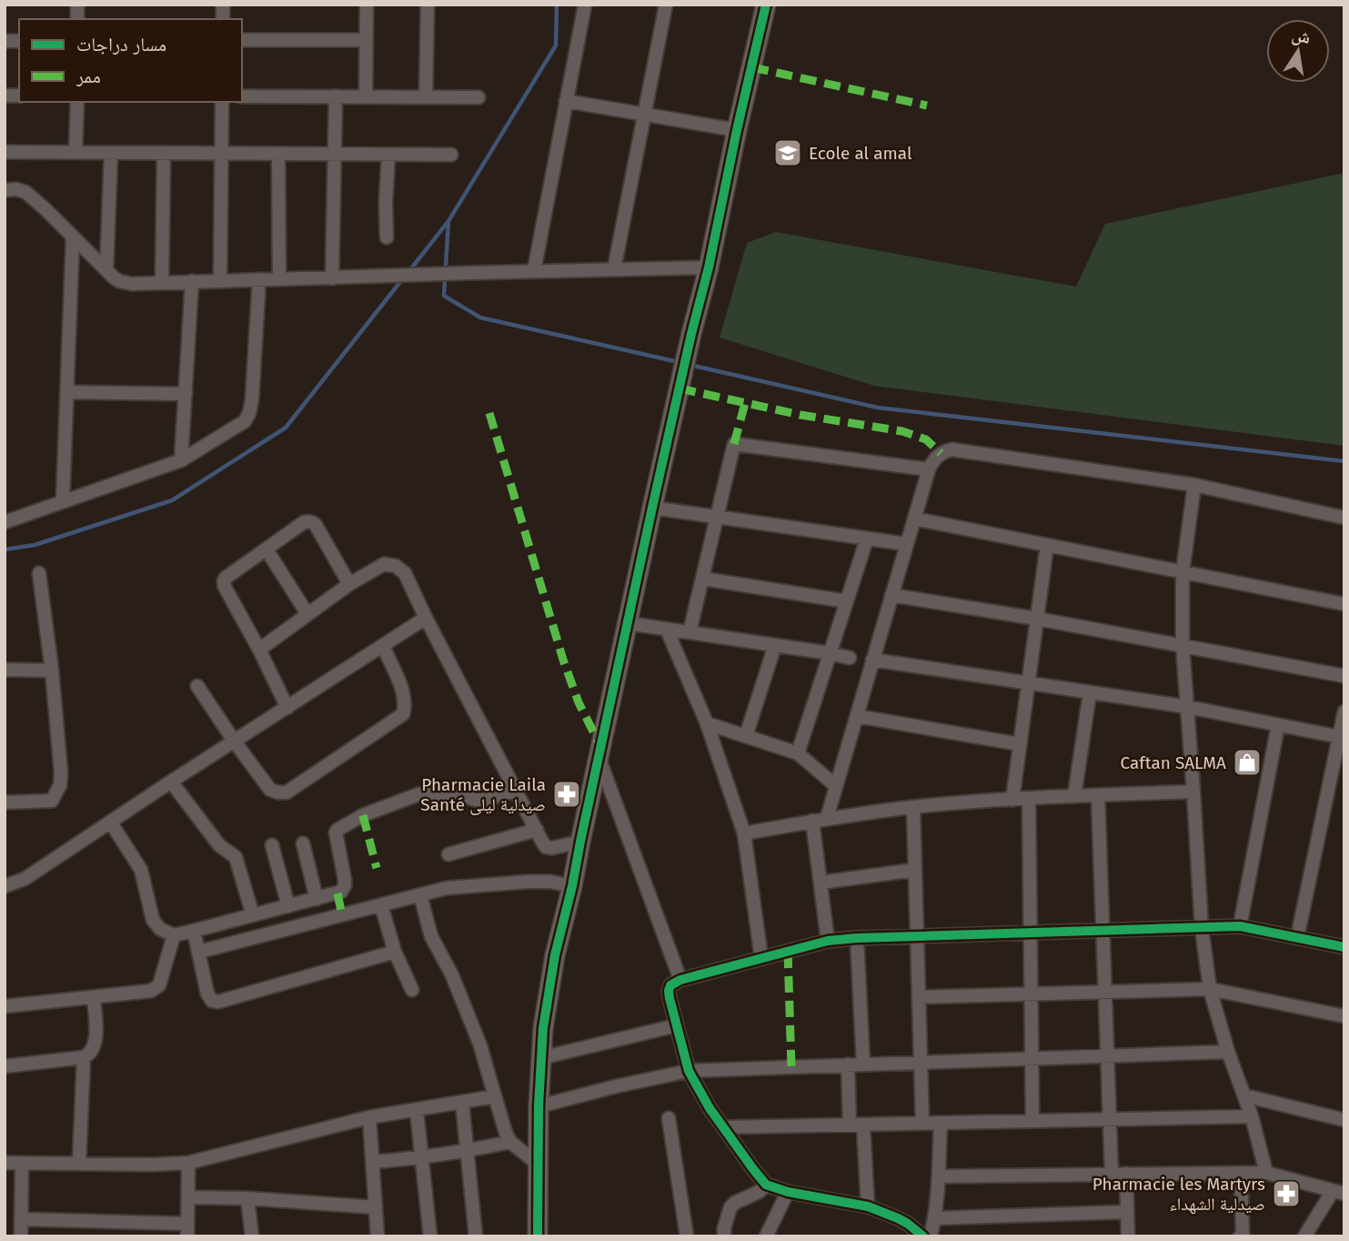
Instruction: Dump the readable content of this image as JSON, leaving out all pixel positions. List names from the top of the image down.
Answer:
{
  "places": {
    "school or university": ["Ecole al amal"],
    "shop": ["Caftan SALMA"],
    "pharmacy": ["Pharmacie Laila Santé صيدلية ليلى", "Pharmacie les Martyrs صيدلية الشهداء"]
  },
  "legend": ["مسار دراجات", "ممر"],
  "north": "top"
}
